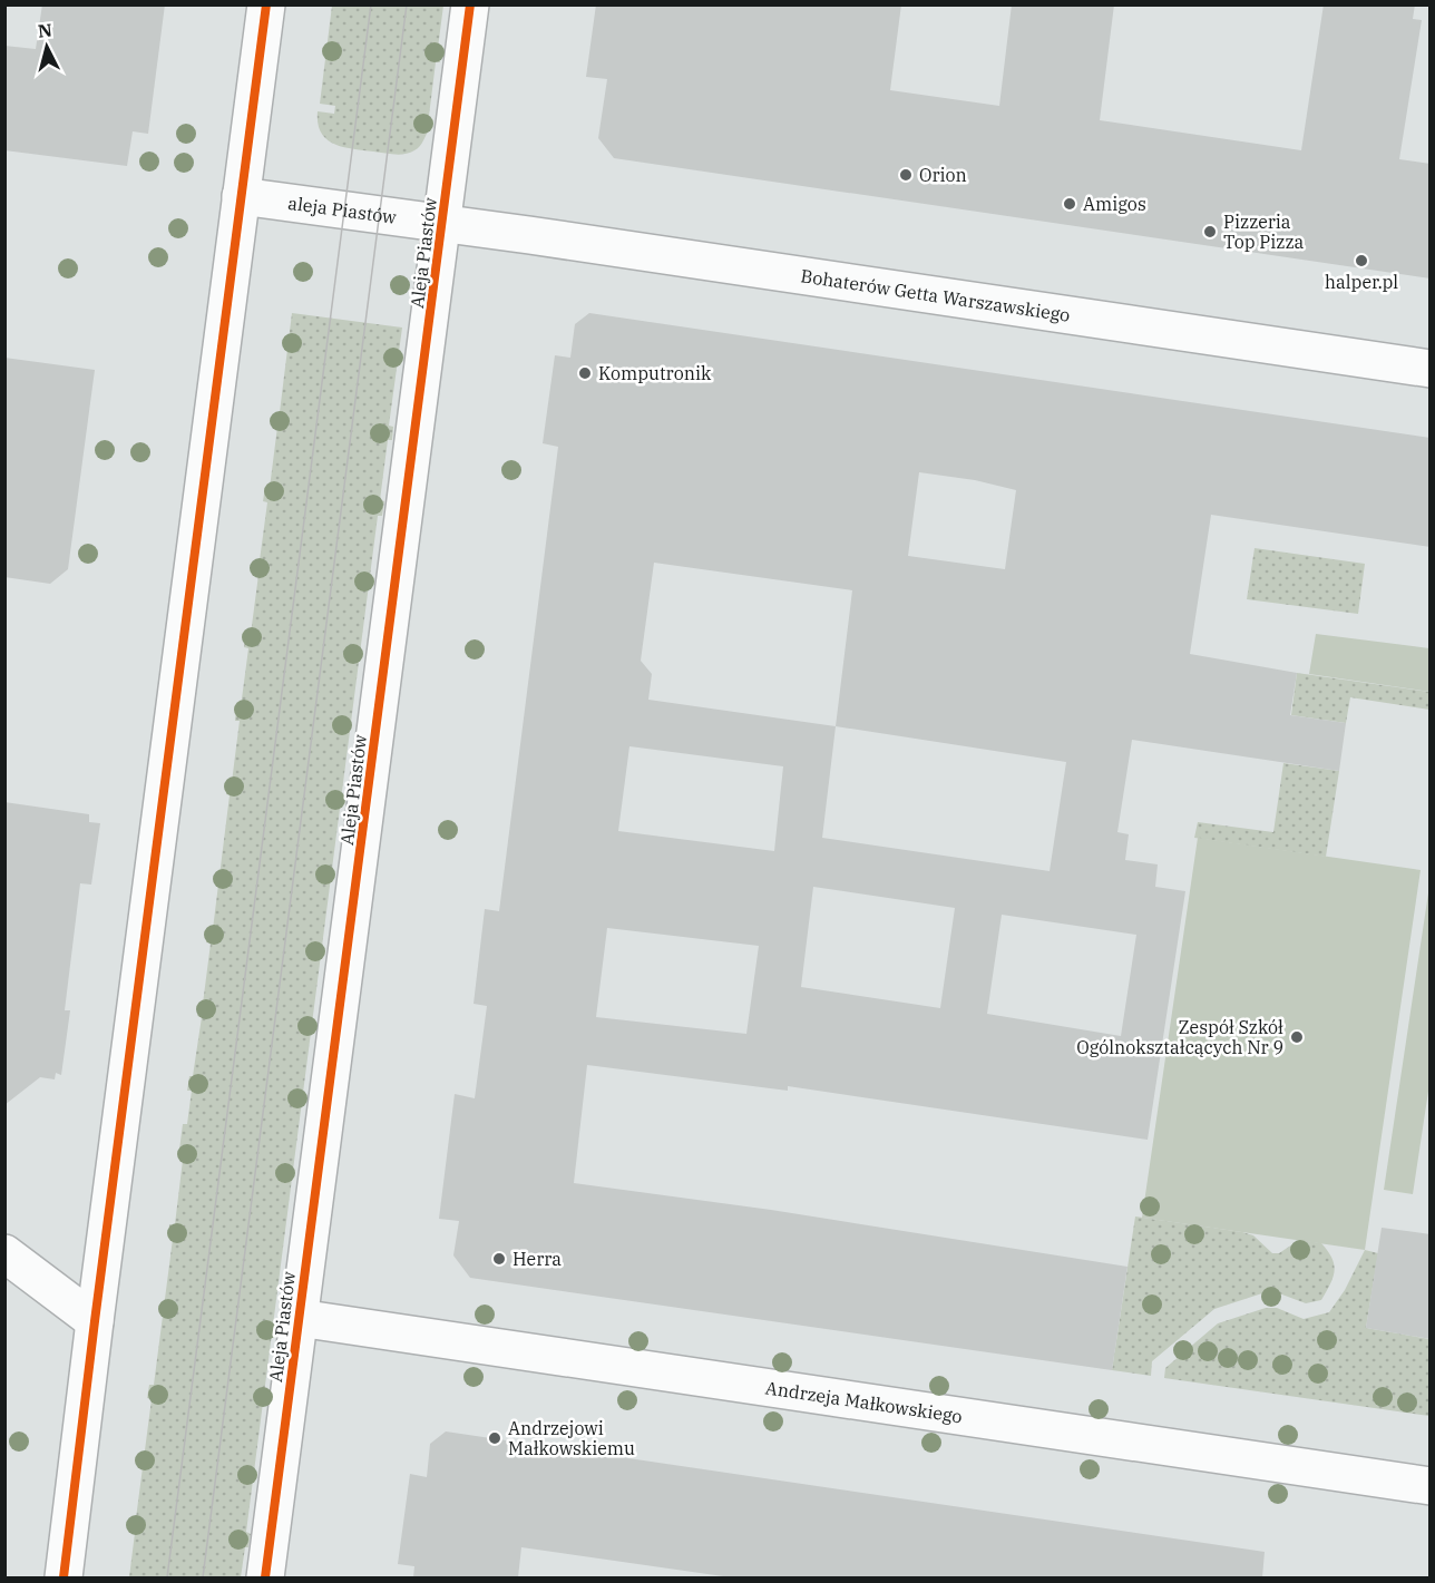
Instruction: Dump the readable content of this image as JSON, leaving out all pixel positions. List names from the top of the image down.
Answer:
{
  "streets": {
    "street": [
      "aleja Piastów",
      "Aleja Piastów",
      "Bohaterów Getta Warszawskiego",
      "Andrzeja Małkowskiego"
    ]
  },
  "crossings": [
    ["aleja Piastów", "Aleja Piastów"],
    ["aleja Piastów", "Bohaterów Getta Warszawskiego"],
    ["Aleja Piastów", "Bohaterów Getta Warszawskiego"],
    ["Aleja Piastów", "Andrzeja Małkowskiego"]
  ],
  "places": [
    "Orion",
    "Amigos",
    "Pizzeria Top Pizza",
    "halper.pl",
    "Komputronik",
    "Zespół Szkół Ogólnokształcących Nr 9",
    "Herra",
    "Andrzejowi Małkowskiemu"
  ],
  "north": "top"
}
